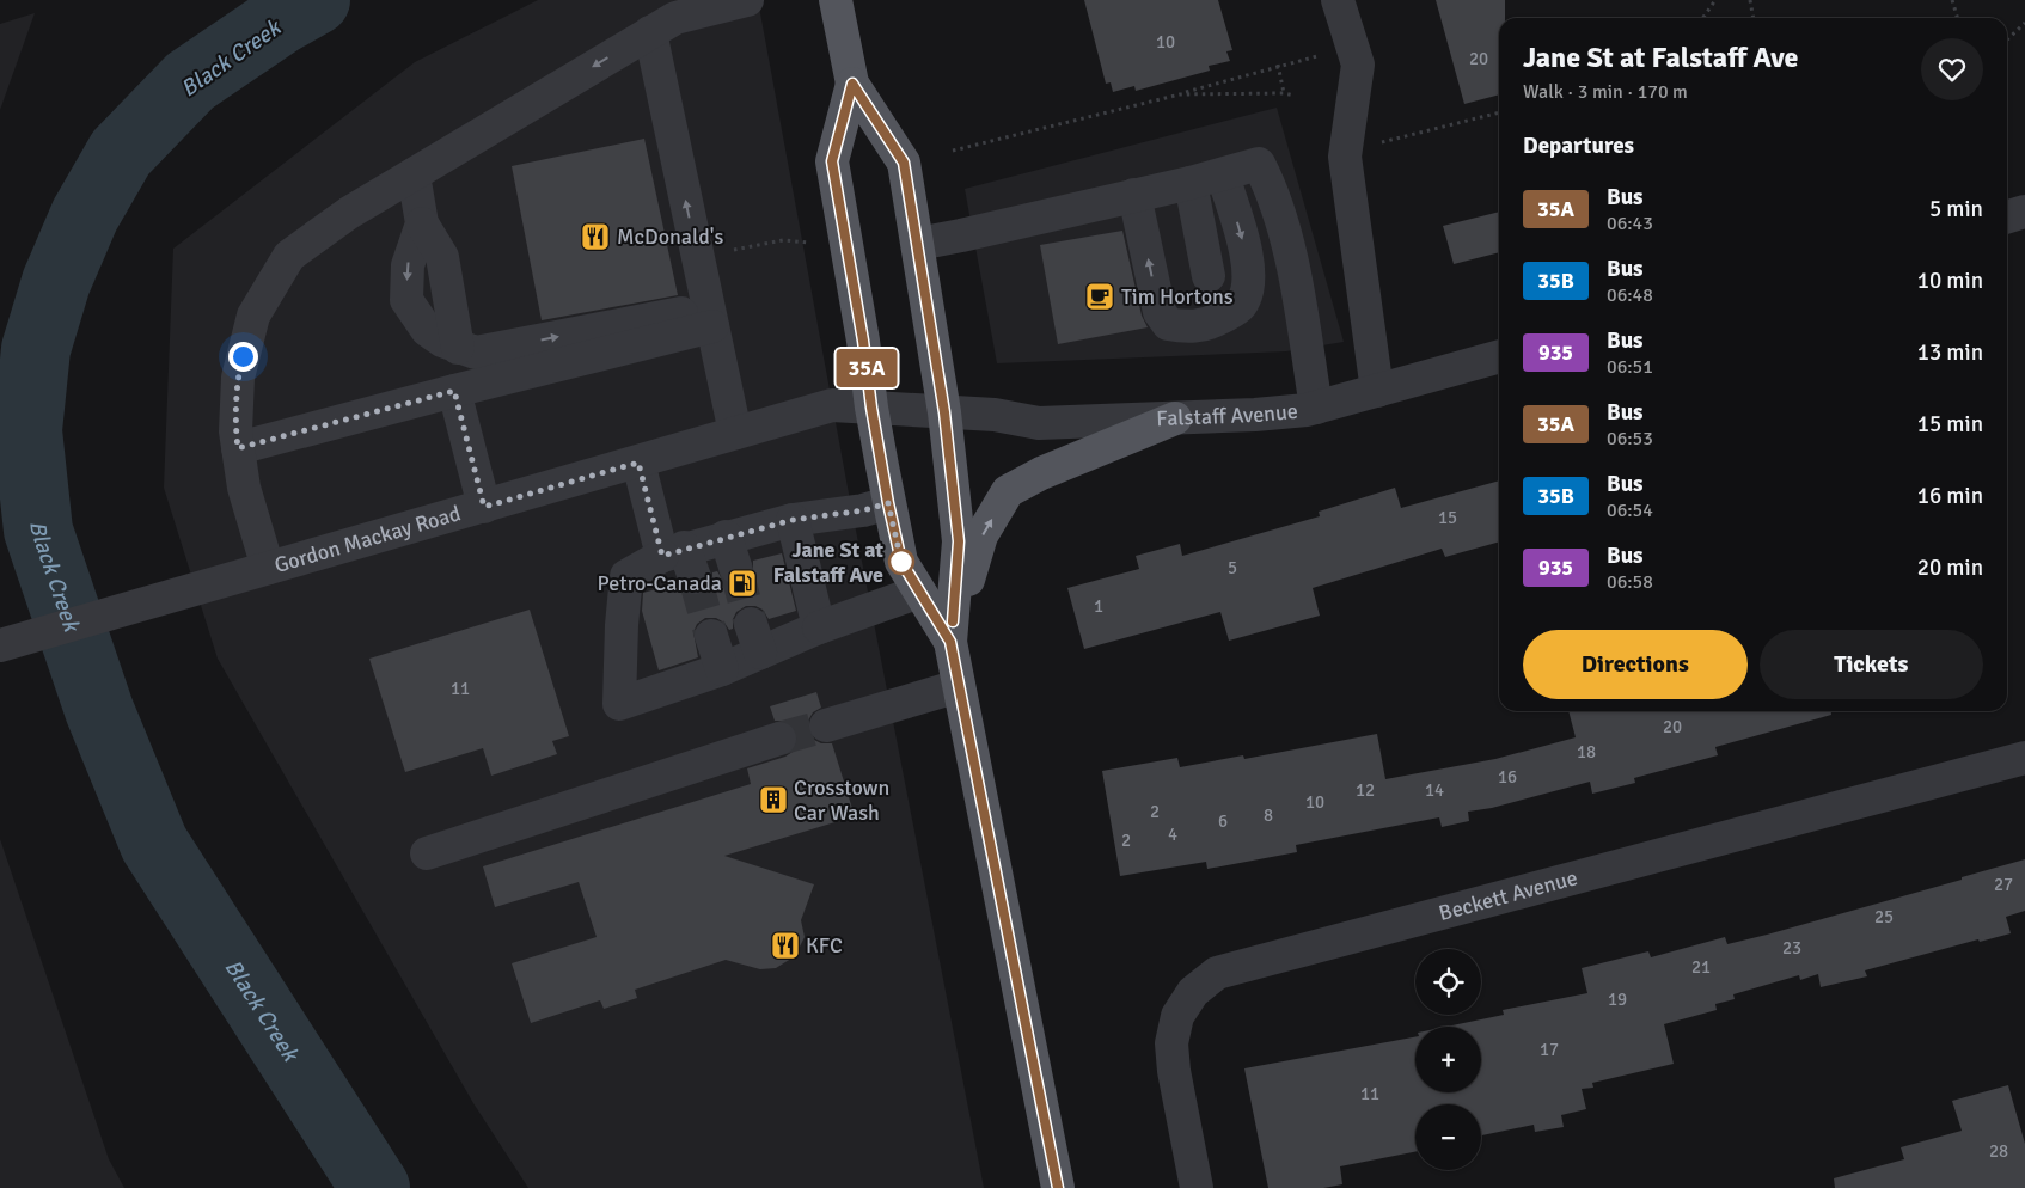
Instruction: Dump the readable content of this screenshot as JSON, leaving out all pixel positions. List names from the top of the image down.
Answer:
{
  "streets": {
    "street": ["Falstaff Avenue", "Gordon Mackay Road", "Beckett Avenue"]
  },
  "crossings": [
    ["Falstaff Avenue", "Gordon Mackay Road"]
  ],
  "water": ["Black Creek"],
  "places": {
    "restaurant": ["McDonald's", "KFC"],
    "cafe": ["Tim Hortons"],
    "other": ["Jane St at Falstaff Ave"],
    "fuel station": ["Petro-Canada"],
    "building": ["Crosstown Car Wash"]
  },
  "lines": ["bus line 35A"],
  "house_numbers": [
    "10",
    "20",
    "15",
    "5",
    "1",
    "11",
    "20",
    "18",
    "16",
    "12",
    "14",
    "10",
    "2",
    "8",
    "6",
    "4",
    "2",
    "27",
    "25",
    "23",
    "21",
    "19",
    "17",
    "11",
    "28"
  ],
  "page": {
    "on_map": "35A",
    "heading": [
      ["Jane St at Falstaff Ave", "Walk · 3 min · 170 m"],
      "Departures"
    ],
    "list": [
      {
        "mark": "35A",
        "name": "Bus",
        "note": "06:43",
        "value": "5 min"
      },
      {
        "mark": "35B",
        "name": "Bus",
        "note": "06:48",
        "value": "10 min"
      },
      {
        "mark": "935",
        "name": "Bus",
        "note": "06:51",
        "value": "13 min"
      },
      {
        "mark": "35A",
        "name": "Bus",
        "note": "06:53",
        "value": "15 min"
      },
      {
        "mark": "35B",
        "name": "Bus",
        "note": "06:54",
        "value": "16 min"
      },
      {
        "mark": "935",
        "name": "Bus",
        "note": "06:58",
        "value": "20 min"
      }
    ],
    "buttons": ["Directions", "Tickets"],
    "map_buttons": ["+", "−"]
  }
}
